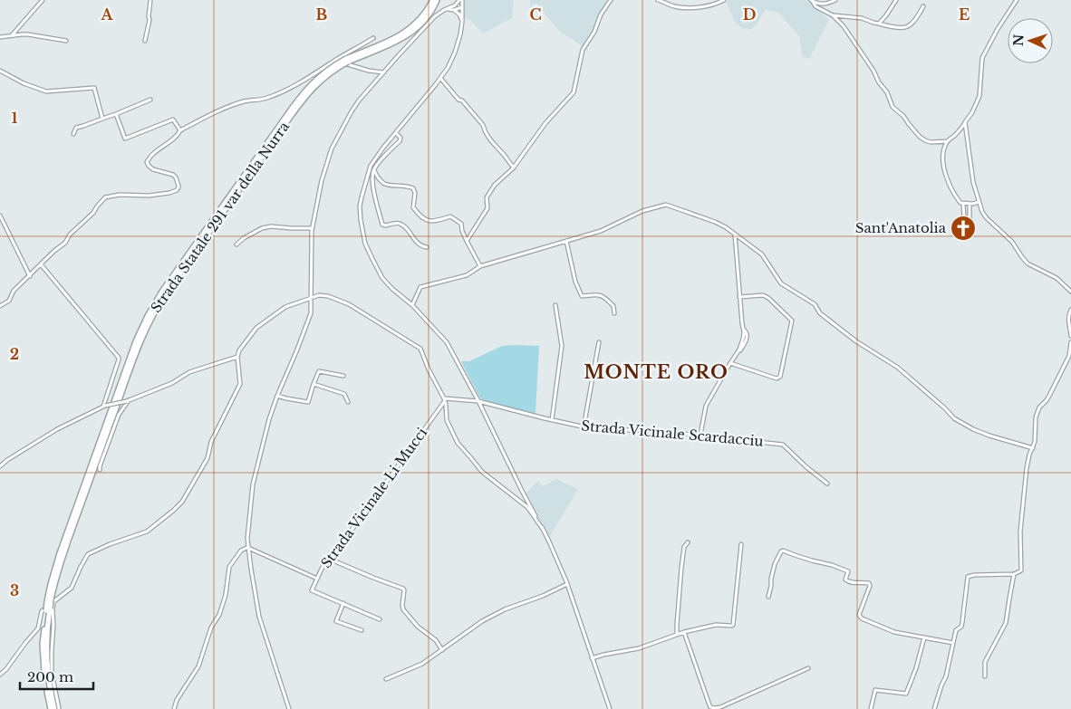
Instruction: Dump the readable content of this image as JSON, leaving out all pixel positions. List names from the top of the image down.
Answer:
{
  "streets": {
    "highway": ["Strada Statale 291 var della Nurra"],
    "street": ["Strada Vicinale Scardacciu", "Strada Vicinale Li Mucci"]
  },
  "crossings": [
    ["Strada Vicinale Scardacciu", "Strada Vicinale Li Mucci"]
  ],
  "districts": ["MONTE ORO"],
  "places": {
    "church": ["Sant'Anatolia"]
  },
  "scale_bar": "200 m",
  "north": "left",
  "grid": {
    "columns": [
      "A",
      "B",
      "C",
      "D",
      "E"
    ],
    "rows": ["1", "2", "3"]
  }
}
